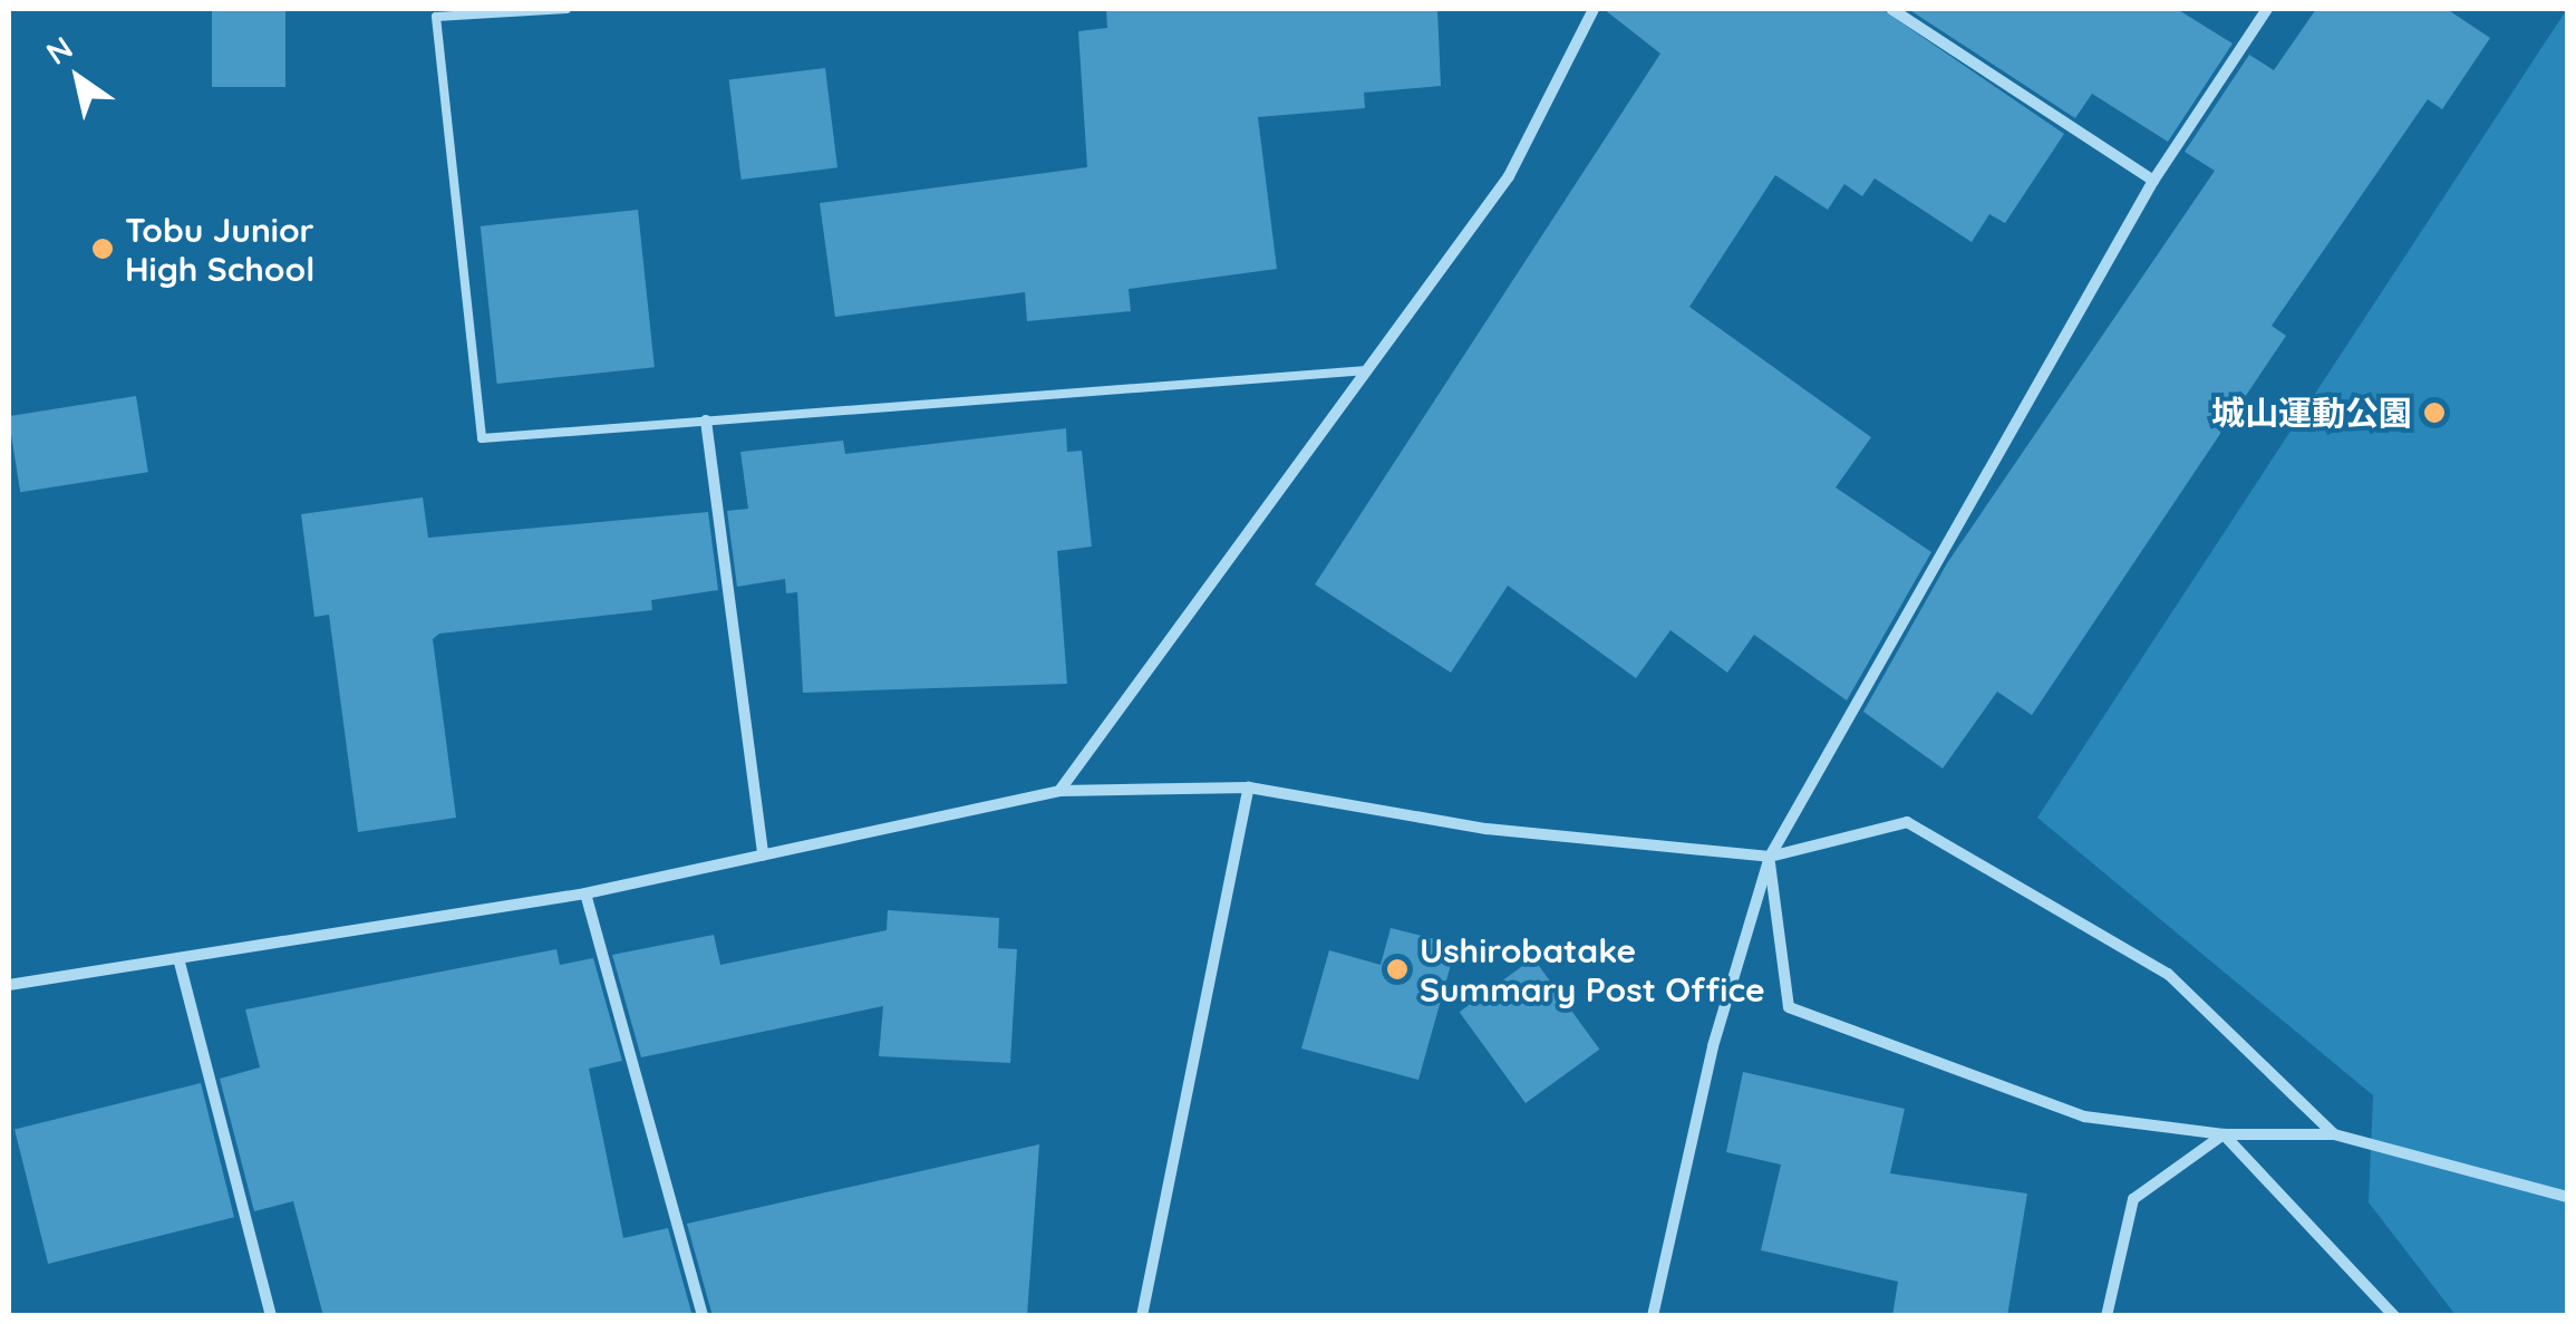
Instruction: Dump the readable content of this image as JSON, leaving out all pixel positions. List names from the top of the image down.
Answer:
{
  "places": ["Tobu Junior High School", "城山運動公園", "Ushirobatake Summary Post Office"],
  "north": "top left"
}
